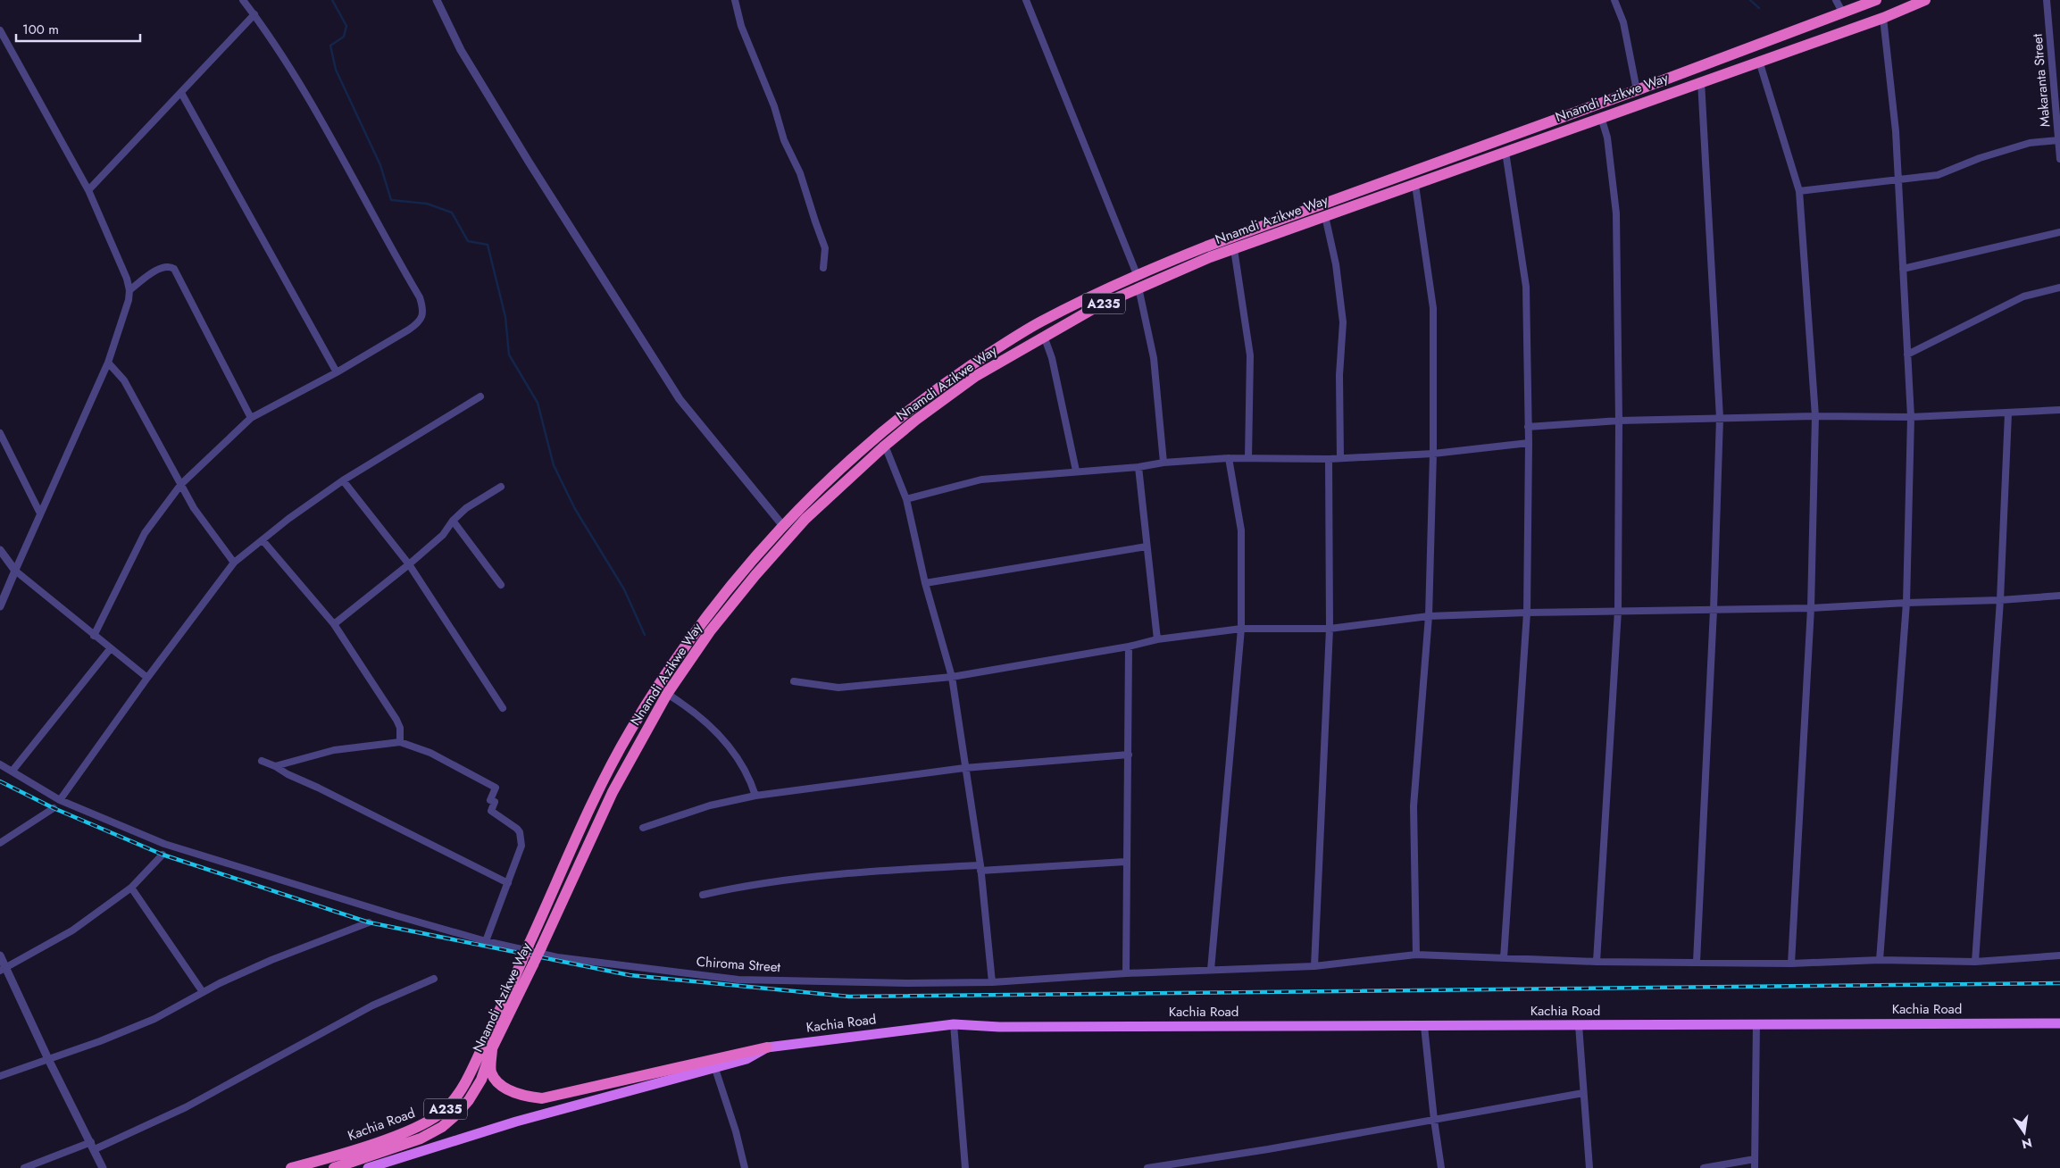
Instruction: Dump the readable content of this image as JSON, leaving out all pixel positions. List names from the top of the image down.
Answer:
{
  "streets": {
    "highway": ["Nnamdi Azikwe Way", "A235", "Kachia Road"],
    "street": ["Makaranta Street", "Chiroma Street"]
  },
  "crossings": [
    ["Nnamdi Azikwe Way", "Kachia Road"]
  ],
  "scale_bar": "100 m",
  "north": "bottom"
}
